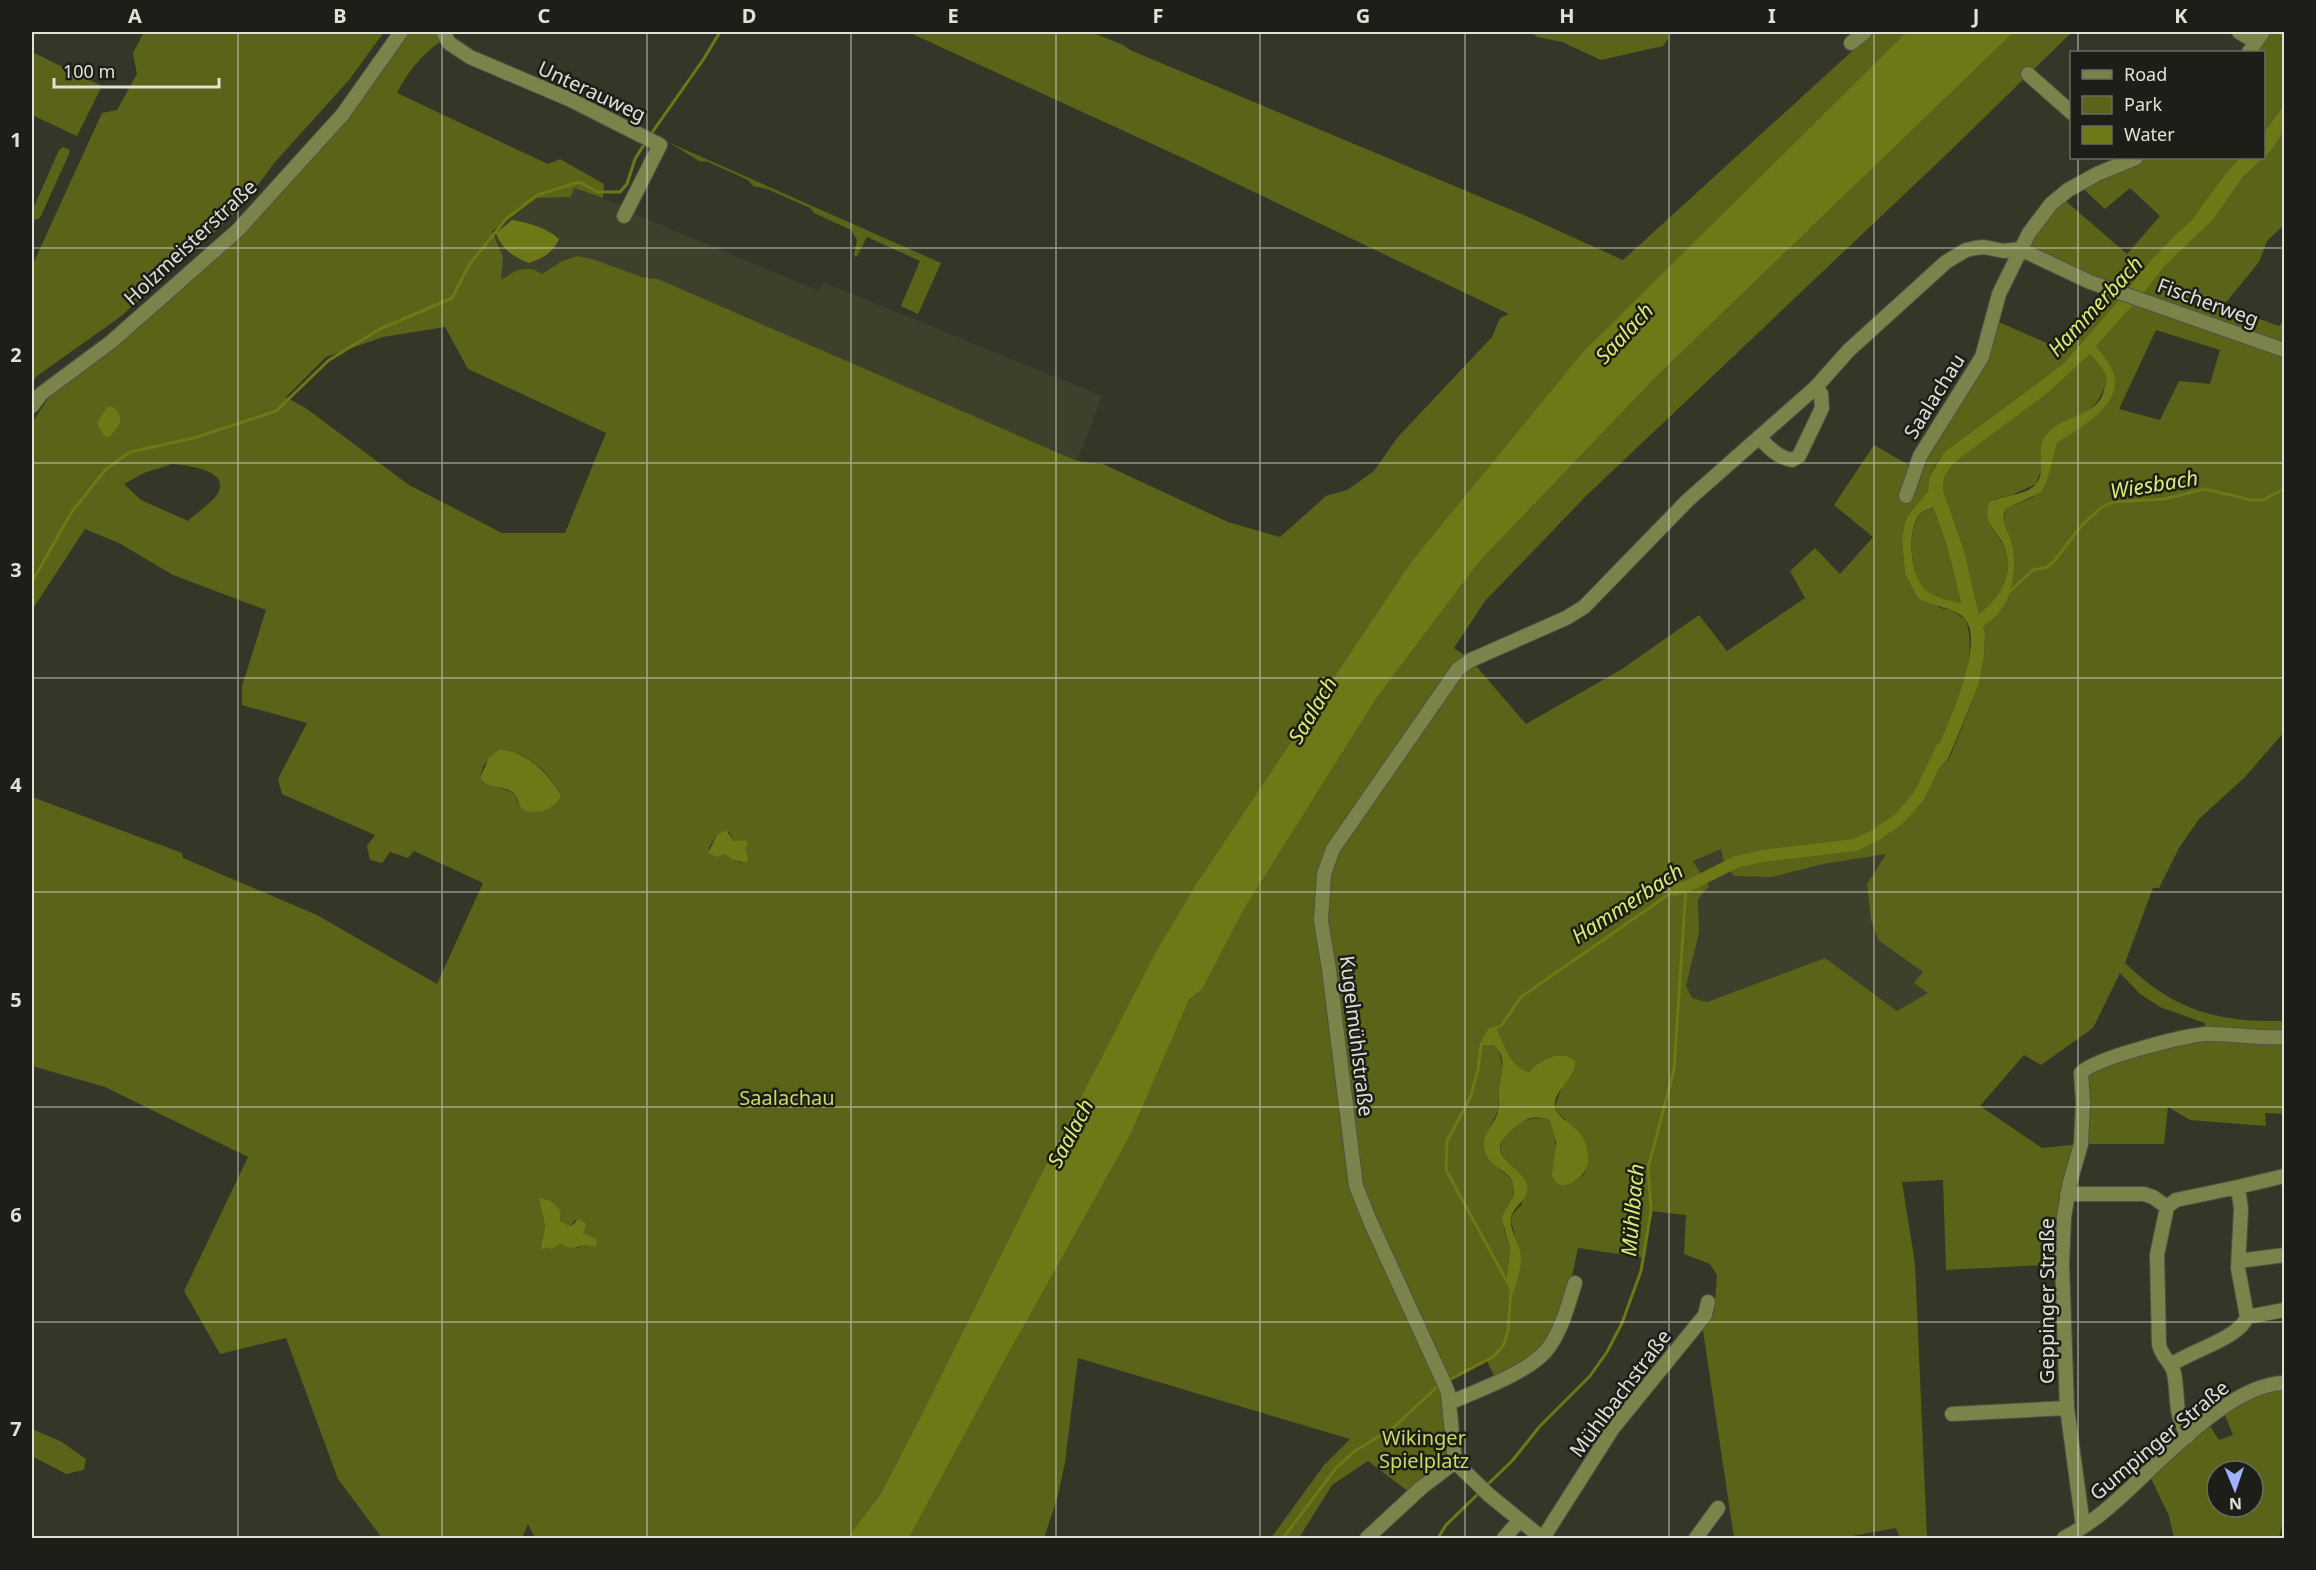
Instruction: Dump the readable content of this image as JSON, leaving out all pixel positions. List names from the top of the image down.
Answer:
{
  "streets": {
    "street": [
      "Unterauweg",
      "Holzmeisterstraße",
      "Fischerweg",
      "Saalachau",
      "Kugelmühlstraße",
      "Geppinger Straße",
      "Mühlbachstraße",
      "Gumpinger Straße"
    ]
  },
  "crossings": [
    ["Fischerweg", "Saalachau"],
    ["Geppinger Straße", "Gumpinger Straße"]
  ],
  "water": [
    "Hammerbach",
    "Saalach",
    "Wiesbach",
    "Mühlbach"
  ],
  "parks": ["Saalachau", "Wikinger Spielplatz"],
  "legend": ["Road", "Park", "Water"],
  "scale_bar": "100 m",
  "north": "bottom",
  "grid": {
    "columns": [
      "A",
      "B",
      "C",
      "D",
      "E",
      "F",
      "G",
      "H",
      "I",
      "J",
      "K"
    ],
    "rows": [
      "1",
      "2",
      "3",
      "4",
      "5",
      "6",
      "7"
    ]
  }
}
